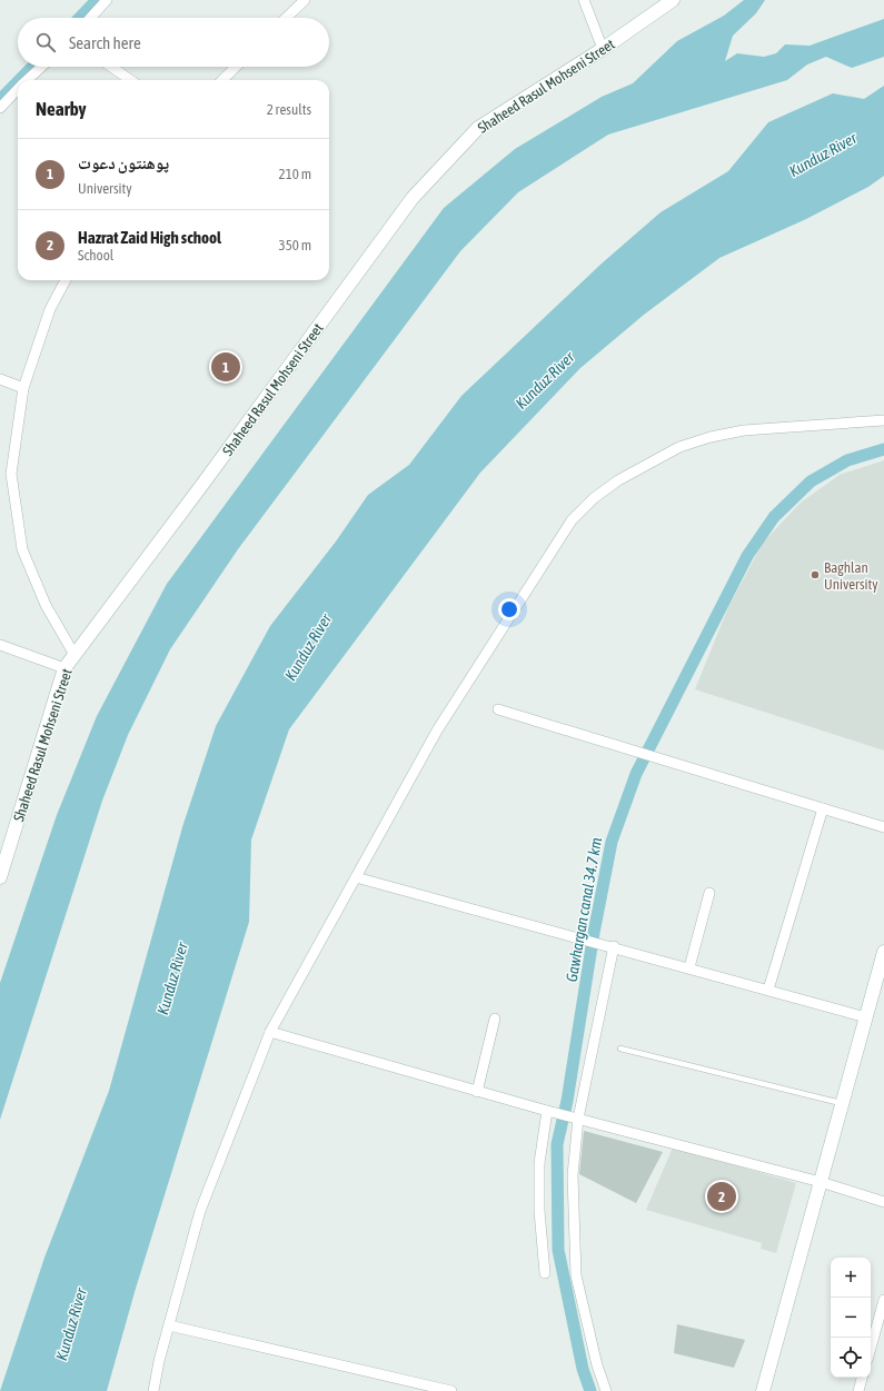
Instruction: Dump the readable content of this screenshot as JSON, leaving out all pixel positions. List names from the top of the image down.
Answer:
{
  "streets": {
    "street": ["Shaheed Rasul Mohseni Street"]
  },
  "water": ["Kunduz River", "Gawhargan canal 34.7 km"],
  "places": ["Baghlan University"],
  "page": {
    "search": "Search here",
    "heading": ["Nearby", "2 results"],
    "list": [
      {
        "mark": "1",
        "name": "پوهنتون دعوت",
        "note": "University",
        "value": "210 m"
      },
      {
        "mark": "2",
        "name": "Hazrat Zaid High school",
        "note": "School",
        "value": "350 m"
      }
    ],
    "pins": ["1", "2"],
    "map_buttons": ["+", "−"]
  }
}
